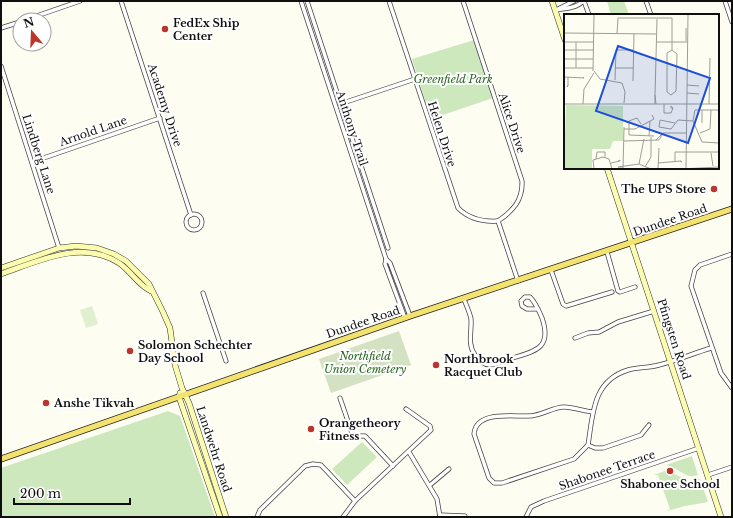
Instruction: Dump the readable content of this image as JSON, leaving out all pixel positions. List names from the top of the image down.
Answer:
{
  "streets": {
    "main road": ["Dundee Road", "Pfingsten Road", "Landwehr Road"],
    "street": [
      "Academy Drive",
      "Alice Drive",
      "Anthony Trail",
      "Arnold Lane",
      "Helen Drive",
      "Lindberg Lane",
      "Shabonee Terrace"
    ]
  },
  "crossings": [
    ["Academy Drive", "Arnold Lane"],
    ["Alice Drive", "Helen Drive"],
    ["Anthony Trail", "Dundee Road"],
    ["Arnold Lane", "Lindberg Lane"],
    ["Lindberg Lane", "Landwehr Road"],
    ["Dundee Road", "Pfingsten Road"],
    ["Dundee Road", "Landwehr Road"],
    ["Pfingsten Road", "Shabonee Terrace"]
  ],
  "parks": ["Greenfield Park", "Northfield Union Cemetery"],
  "places": [
    "FedEx Ship Center",
    "The UPS Store",
    "Solomon Schechter Day School",
    "Northbrook Racquet Club",
    "Anshe Tikvah",
    "Orangetheory Fitness",
    "Shabonee School"
  ],
  "scale_bar": "200 m",
  "north": "top"
}
